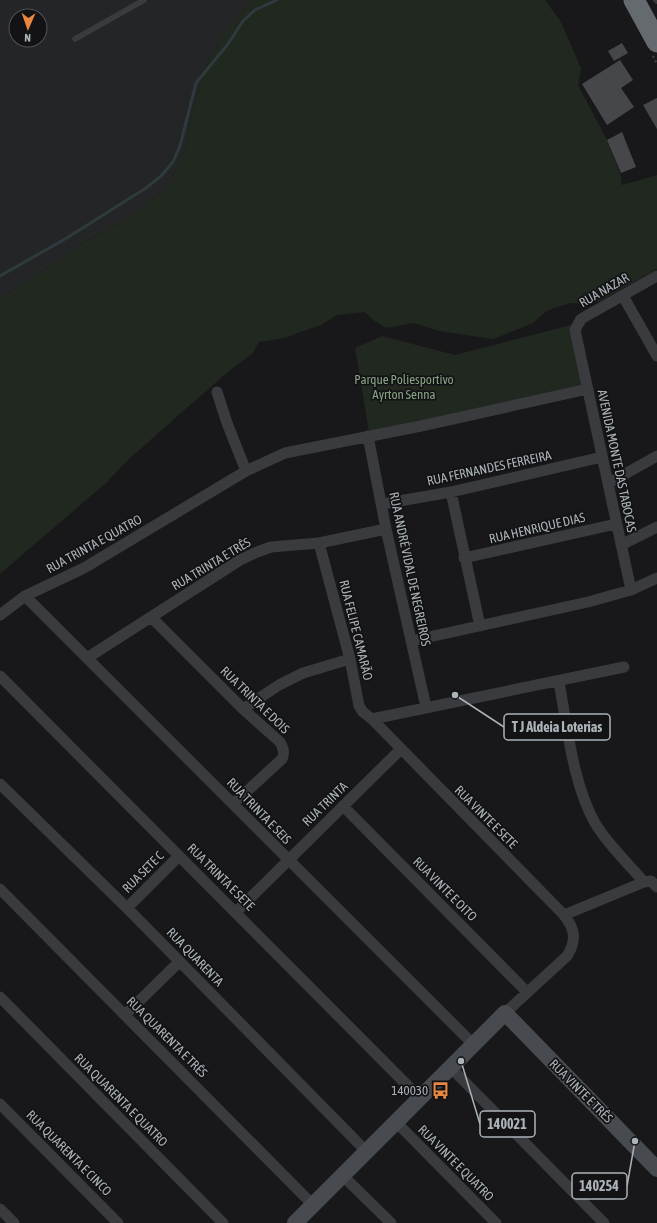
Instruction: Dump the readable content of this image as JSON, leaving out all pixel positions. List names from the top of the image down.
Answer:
{
  "streets": {
    "main road": ["RUA VINTE E TRÊS"],
    "street": [
      "RUA NAZAR",
      "AVENIDA MONTE DAS TABOCAS",
      "RUA FERNANDES FERREIRA",
      "RUA HENRIQUE DIAS",
      "RUA TRINTA E QUATRO",
      "RUA TRINTA E TRÊS",
      "RUA ANDRÉ VIDAL DE NEGREIROS",
      "RUA FELIPE CAMARÃO",
      "RUA TRINTA E DOIS",
      "RUA TRINTA",
      "RUA TRINTA E SEIS",
      "RUA VINTE E SETE",
      "RUA SETE C",
      "RUA TRINTA E SETE",
      "RUA VINTE E OITO",
      "RUA QUARENTA",
      "RUA QUARENTA E TRÊS",
      "RUA QUARENTA E QUATRO",
      "RUA QUARENTA E CINCO",
      "RUA VINTE E QUATRO"
    ]
  },
  "crossings": [
    ["RUA NAZAR", "AVENIDA MONTE DAS TABOCAS"],
    ["AVENIDA MONTE DAS TABOCAS", "RUA FERNANDES FERREIRA"],
    ["AVENIDA MONTE DAS TABOCAS", "RUA HENRIQUE DIAS"],
    ["AVENIDA MONTE DAS TABOCAS", "RUA TRINTA E QUATRO"],
    ["RUA FERNANDES FERREIRA", "RUA ANDRÉ VIDAL DE NEGREIROS"],
    ["RUA TRINTA E QUATRO", "RUA ANDRÉ VIDAL DE NEGREIROS"],
    ["RUA TRINTA E QUATRO", "RUA TRINTA E SEIS"],
    ["RUA TRINTA E TRÊS", "RUA ANDRÉ VIDAL DE NEGREIROS"],
    ["RUA TRINTA E TRÊS", "RUA FELIPE CAMARÃO"],
    ["RUA TRINTA E TRÊS", "RUA TRINTA E DOIS"],
    ["RUA TRINTA E TRÊS", "RUA TRINTA E SEIS"],
    ["RUA FELIPE CAMARÃO", "RUA VINTE E SETE"],
    ["RUA TRINTA E DOIS", "RUA TRINTA E SEIS"],
    ["RUA TRINTA", "RUA TRINTA E SEIS"],
    ["RUA TRINTA", "RUA VINTE E SETE"],
    ["RUA TRINTA", "RUA TRINTA E SETE"],
    ["RUA TRINTA", "RUA VINTE E OITO"],
    ["RUA VINTE E SETE", "RUA VINTE E OITO"],
    ["RUA SETE C", "RUA TRINTA E SETE"],
    ["RUA SETE C", "RUA QUARENTA"]
  ],
  "parks": ["Parque Poliesportivo Ayrton Senna"],
  "places": {
    "other": ["T J Aldeia Loterias", "140021", "140254"],
    "bus stop": ["140030"]
  },
  "north": "bottom"
}
